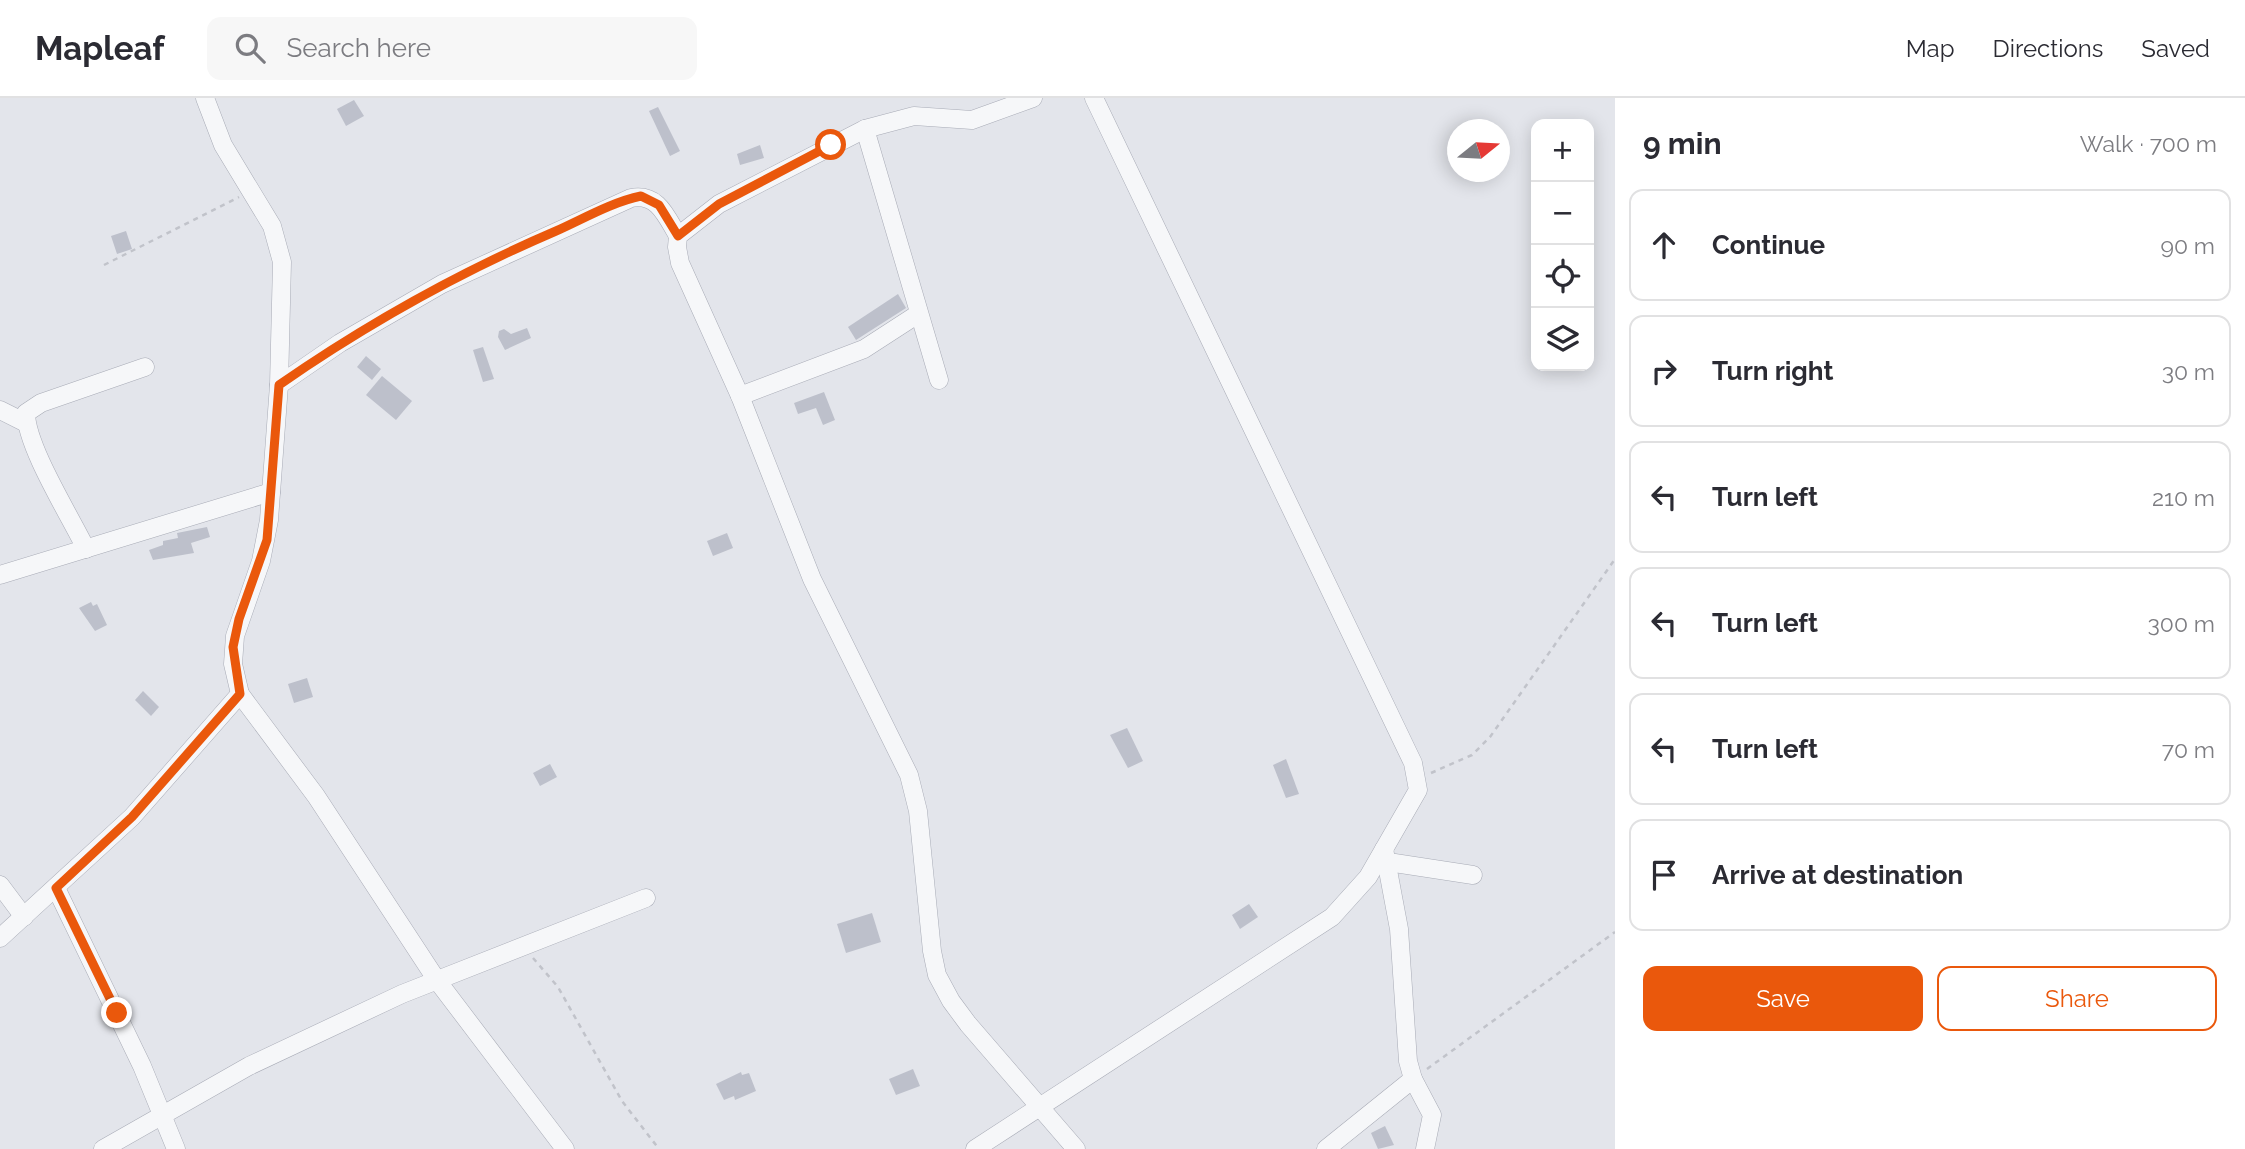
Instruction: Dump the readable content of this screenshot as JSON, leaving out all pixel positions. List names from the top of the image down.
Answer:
{
  "north": "right",
  "page": {
    "header": "Mapleaf",
    "search": "Search here",
    "nav": ["Map", "Directions", "Saved"],
    "heading": ["9 min", "Walk · 700 m"],
    "map_buttons": ["+", "−"],
    "list": [
      ["Continue", "90 m"],
      ["Turn right", "30 m"],
      ["Turn left", "210 m"],
      ["Turn left", "300 m"],
      ["Turn left", "70 m"],
      "Arrive at destination"
    ],
    "buttons": ["Save", "Share"]
  }
}
